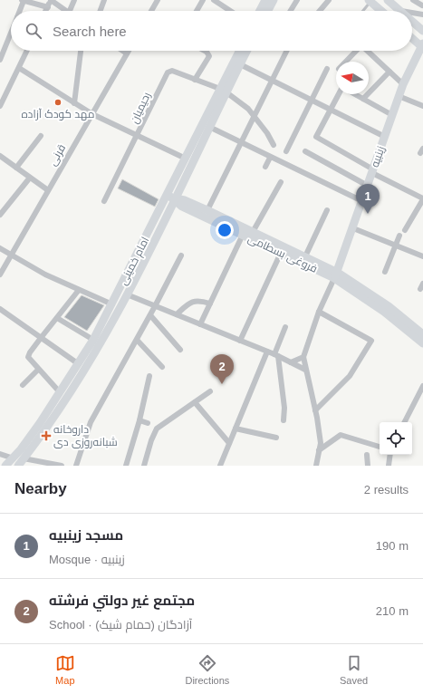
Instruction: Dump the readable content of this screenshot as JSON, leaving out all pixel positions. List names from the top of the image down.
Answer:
{
  "streets": {
    "main road": ["زینبیه", "فروغی بسطامی", "امام خمینی"],
    "street": ["رحیمیان", "قرنی"]
  },
  "crossings": [
    ["رحیمیان", "امام خمینی"],
    ["زینبیه", "فروغی بسطامی"],
    ["فروغی بسطامی", "امام خمینی"]
  ],
  "places": {
    "other": ["مهد کودک آزاده"],
    "health": ["داروخانه شبانه‌روزی دی"]
  },
  "north": "left",
  "page": {
    "search": "Search here",
    "pins": ["1", "2"],
    "heading": ["Nearby", "2 results"],
    "list": [
      {
        "mark": "1",
        "name": "مسجد زینبیه",
        "note": "Mosque · زینبیه",
        "value": "190 m"
      },
      {
        "mark": "2",
        "name": "مجتمع غير دولتي فرشته",
        "note": "School · آزادگان (حمام شیک)",
        "value": "210 m"
      }
    ],
    "nav": ["Map", "Directions", "Saved"]
  }
}
